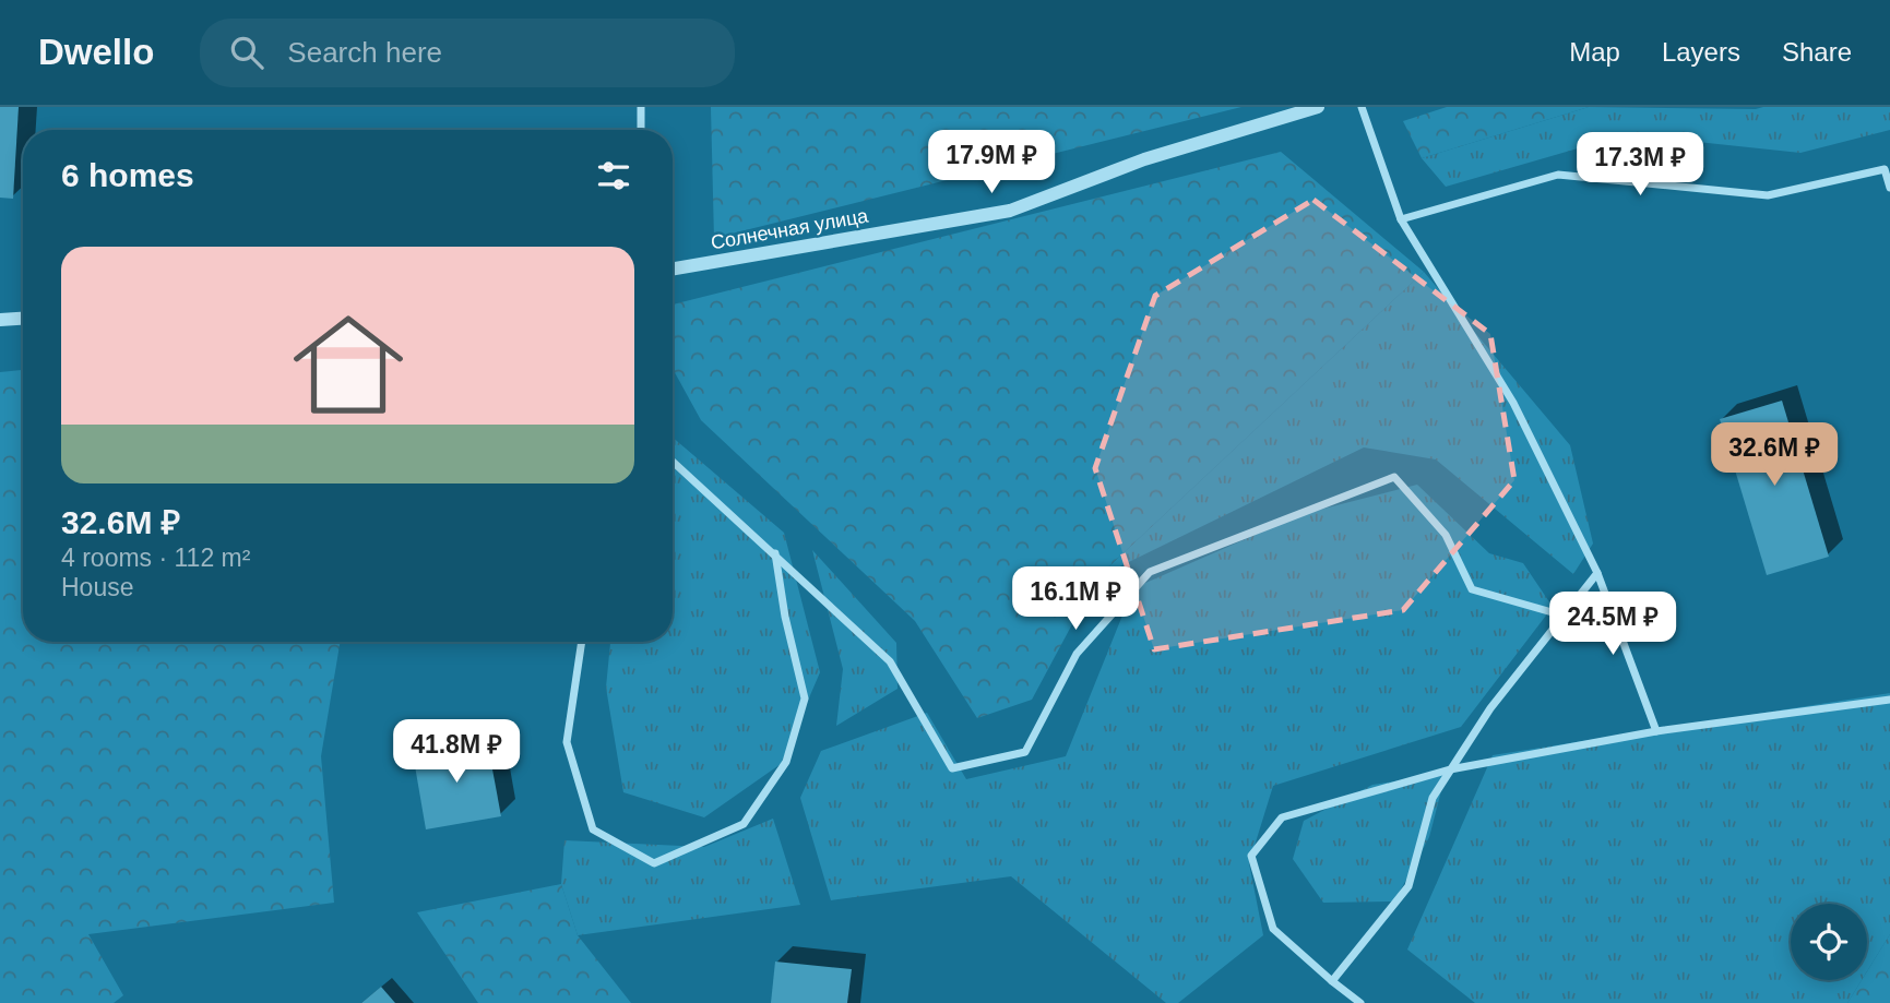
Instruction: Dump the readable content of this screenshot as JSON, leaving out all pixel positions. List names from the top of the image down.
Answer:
{
  "streets": {
    "street": ["Солнечная улица"]
  },
  "page": {
    "header": "Dwello",
    "search": "Search here",
    "nav": ["Map", "Layers", "Share"],
    "price": [
      "17.9M ₽",
      "17.3M ₽",
      "32.6M ₽",
      "16.1M ₽",
      "24.5M ₽",
      "41.8M ₽"
    ],
    "heading": "6 homes",
    "list": [
      {
        "name": "32.6M ₽",
        "note": "4 rooms · 112 m² · House"
      }
    ]
  }
}
